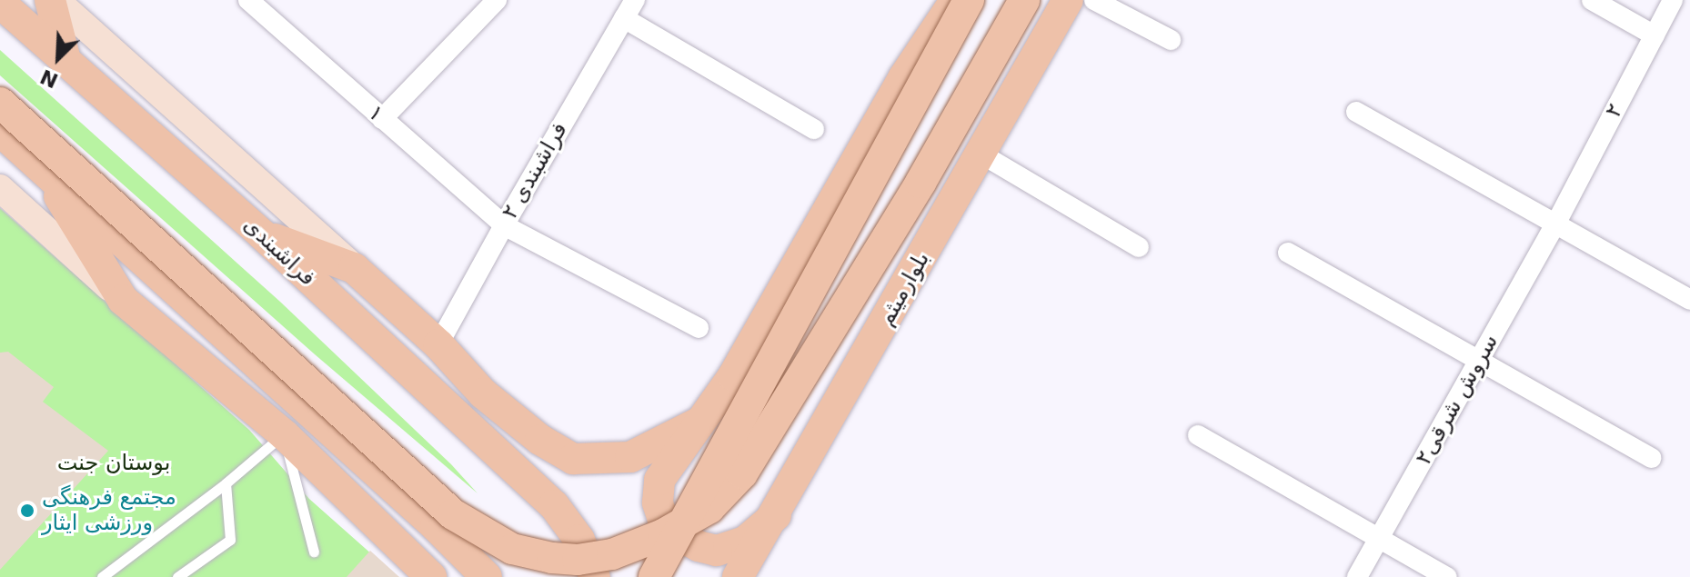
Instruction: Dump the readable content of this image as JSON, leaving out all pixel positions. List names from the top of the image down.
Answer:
{
  "streets": {
    "main road": ["فراشبندی", "بلوارمیثم"],
    "street": [
      "۲",
      "۱",
      "۲ فراشبندی",
      "سروش شرقی۲"
    ]
  },
  "crossings": [
    ["۲", "سروش شرقی۲"],
    ["۱", "۲ فراشبندی"]
  ],
  "parks": ["بوستان جنت"],
  "places": ["مجتمع فرهنگی ورزشی ایثار"],
  "north": "bottom left"
}
